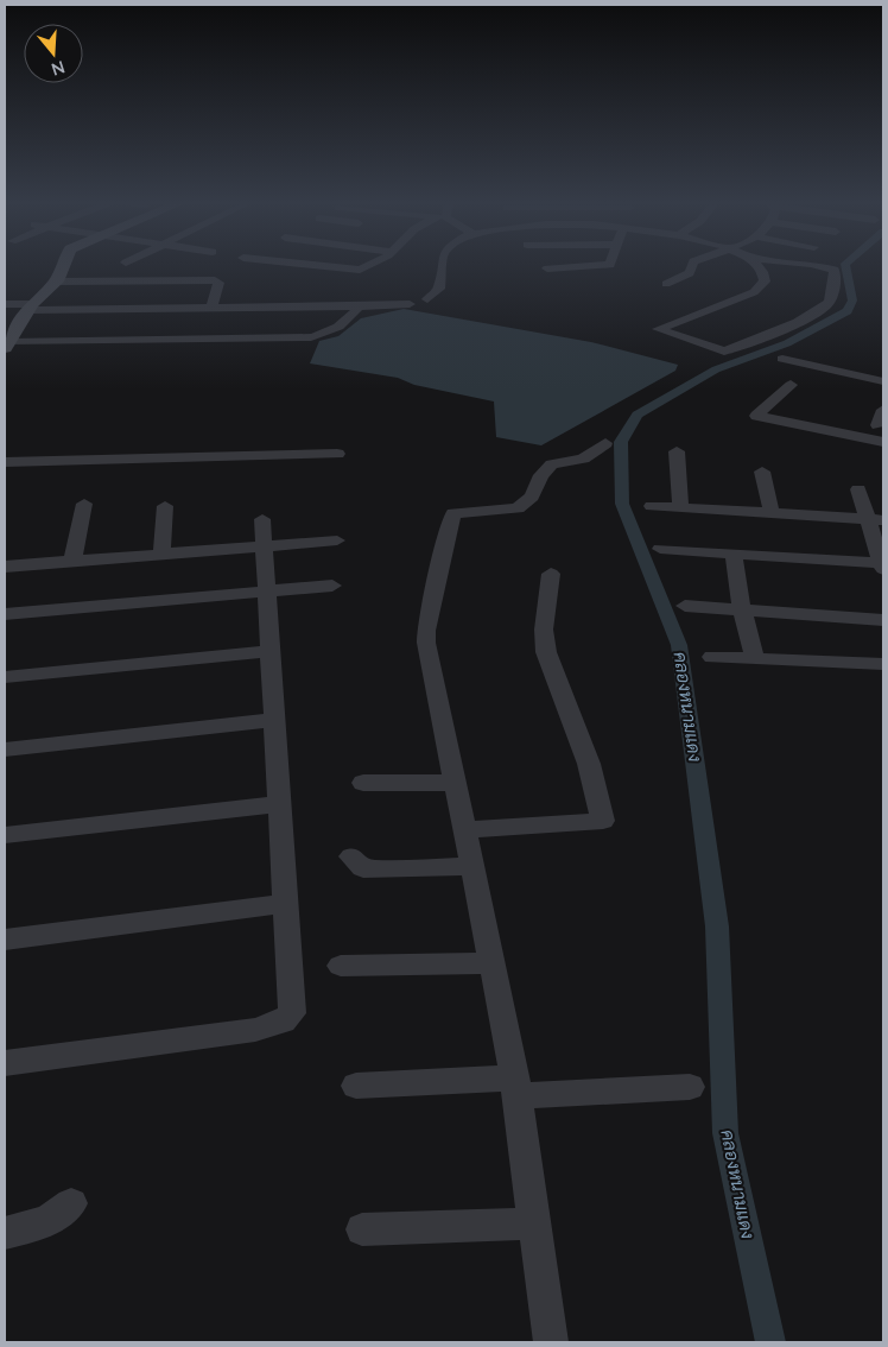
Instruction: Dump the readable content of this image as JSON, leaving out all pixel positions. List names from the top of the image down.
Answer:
{
  "water": ["คลองหนามแดง"],
  "north": "bottom"
}
